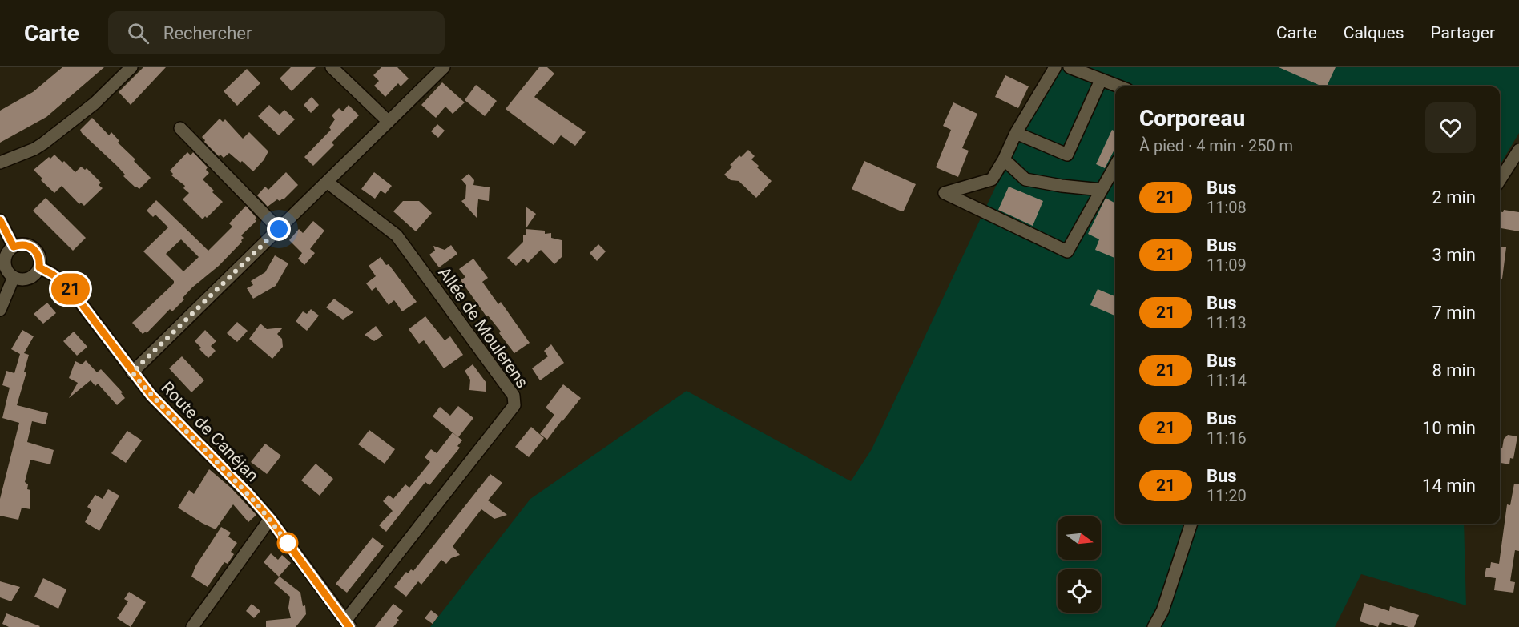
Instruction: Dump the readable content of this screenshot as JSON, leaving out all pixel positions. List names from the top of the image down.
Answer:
{
  "streets": {
    "street": ["Allée de Moulerens", "Route de Canéjan"]
  },
  "crossings": [
    ["Allée de Moulerens", "Route de Canéjan"]
  ],
  "lines": ["bus line 21"],
  "north": "right",
  "page": {
    "header": "Carte",
    "search": "Rechercher",
    "nav": ["Carte", "Calques", "Partager"],
    "on_map": "21",
    "heading": ["Corporeau", "À pied · 4 min · 250 m"],
    "list": [
      {
        "mark": "21",
        "name": "Bus",
        "note": "11:08",
        "value": "2 min"
      },
      {
        "mark": "21",
        "name": "Bus",
        "note": "11:09",
        "value": "3 min"
      },
      {
        "mark": "21",
        "name": "Bus",
        "note": "11:13",
        "value": "7 min"
      },
      {
        "mark": "21",
        "name": "Bus",
        "note": "11:14",
        "value": "8 min"
      },
      {
        "mark": "21",
        "name": "Bus",
        "note": "11:16",
        "value": "10 min"
      },
      {
        "mark": "21",
        "name": "Bus",
        "note": "11:20",
        "value": "14 min"
      }
    ]
  }
}
